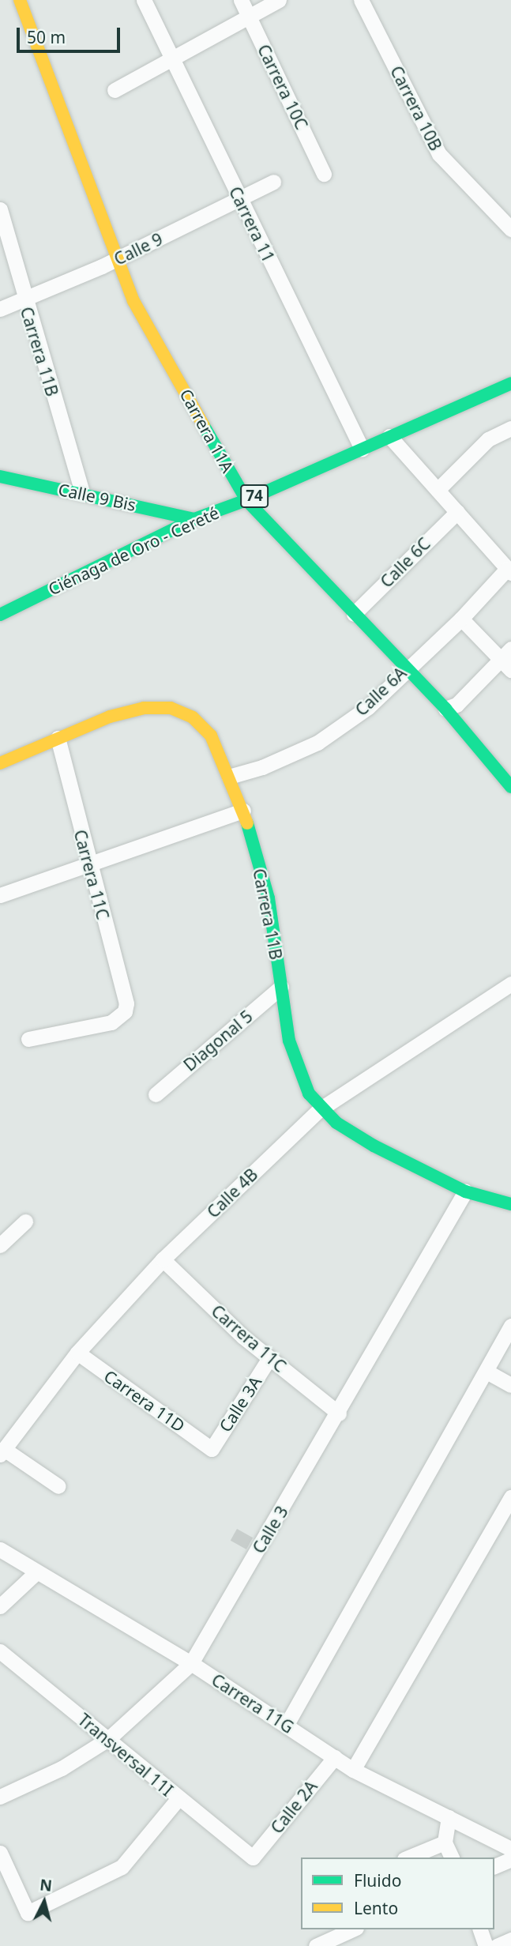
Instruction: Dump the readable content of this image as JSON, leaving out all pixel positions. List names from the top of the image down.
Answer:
{
  "streets": {
    "main road": [
      "Carrera 11B",
      "Carrera 11A",
      "74",
      "Calle 9 Bis",
      "Ciénaga de Oro - Cereté"
    ],
    "street": [
      "Carrera 10C",
      "Carrera 10B",
      "Carrera 11",
      "Calle 9",
      "Calle 6C",
      "Calle 6A",
      "Carrera 11C",
      "Diagonal 5",
      "Calle 4B",
      "Carrera 11D",
      "Calle 3A",
      "Calle 3",
      "Carrera 11G",
      "Transversal 11I",
      "Calle 2A"
    ]
  },
  "crossings": [
    ["Carrera 11", "Calle 9"],
    ["Carrera 11", "Ciénaga de Oro - Cereté"],
    ["Calle 9", "Carrera 11B"],
    ["Calle 9", "Carrera 11A"],
    ["Carrera 11B", "Calle 9 Bis"],
    ["Carrera 11B", "Calle 6A"],
    ["Carrera 11B", "Carrera 11C"],
    ["Carrera 11B", "Diagonal 5"],
    ["Carrera 11B", "Calle 4B"],
    ["Carrera 11B", "Calle 3"],
    ["Carrera 11A", "Ciénaga de Oro - Cereté"],
    ["Carrera 11A", "Calle 6C"],
    ["Carrera 11A", "Calle 6A"],
    ["Calle 9 Bis", "Ciénaga de Oro - Cereté"],
    ["Carrera 11C", "Calle 4B"],
    ["Carrera 11C", "Calle 3A"],
    ["Carrera 11C", "Calle 3"],
    ["Calle 4B", "Carrera 11D"],
    ["Carrera 11D", "Calle 3A"],
    ["Calle 3", "Carrera 11G"],
    ["Calle 3", "Transversal 11I"],
    ["Carrera 11G", "Calle 2A"],
    ["Transversal 11I", "Calle 2A"]
  ],
  "legend": ["Fluido", "Lento"],
  "scale_bar": "50 m",
  "north": "top"
}
